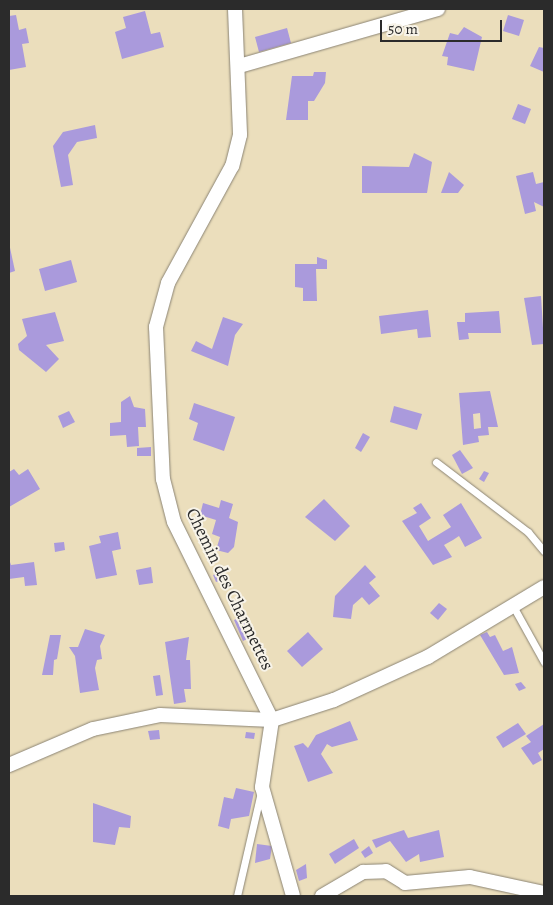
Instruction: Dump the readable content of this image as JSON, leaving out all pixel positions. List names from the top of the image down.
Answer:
{
  "streets": {
    "street": ["Chemin des Charmettes"]
  },
  "scale_bar": "50 m"
}
